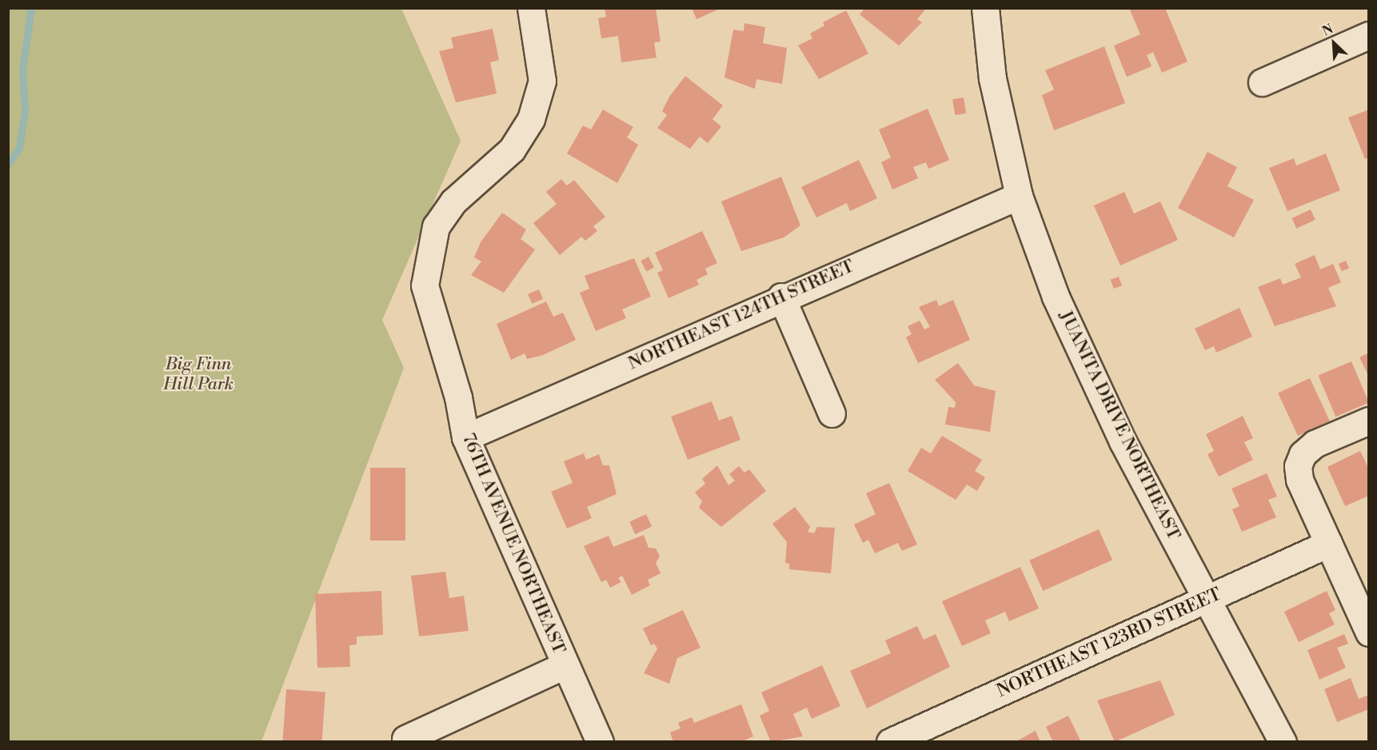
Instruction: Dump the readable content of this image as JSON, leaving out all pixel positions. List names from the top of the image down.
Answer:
{
  "streets": {
    "street": [
      "NORTHEAST 124TH STREET",
      "JUANITA DRIVE NORTHEAST",
      "76TH AVENUE NORTHEAST",
      "NORTHEAST 123RD STREET"
    ]
  },
  "crossings": [
    ["NORTHEAST 124TH STREET", "JUANITA DRIVE NORTHEAST"],
    ["NORTHEAST 124TH STREET", "76TH AVENUE NORTHEAST"],
    ["JUANITA DRIVE NORTHEAST", "NORTHEAST 123RD STREET"]
  ],
  "parks": ["Big Finn Hill Park"],
  "north": "top left"
}
